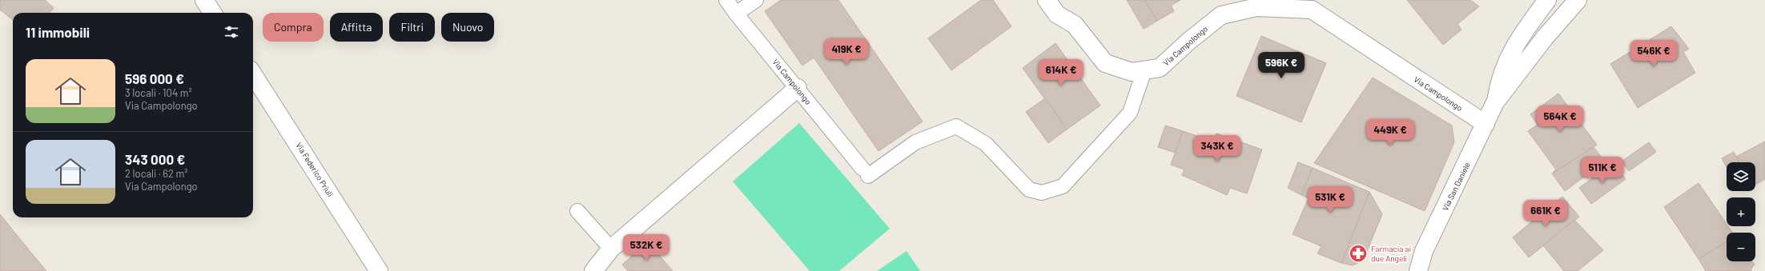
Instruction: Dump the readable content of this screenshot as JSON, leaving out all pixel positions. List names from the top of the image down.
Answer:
{
  "streets": {
    "street": ["Via Campolongo", "Via Federico Priuli", "Via San Daniele"]
  },
  "crossings": [
    ["Via Campolongo", "Via San Daniele"]
  ],
  "places": {
    "pharmacy": ["Farmacia ai due Angeli"]
  },
  "page": {
    "chip": [
      "Compra",
      "Affitta",
      "Filtri",
      "Nuovo"
    ],
    "heading": "11 immobili",
    "price": [
      "419K €",
      "546K €",
      "596K €",
      "614K €",
      "564K €",
      "449K €",
      "343K €",
      "511K €",
      "531K €",
      "661K €",
      "532K €"
    ],
    "list": [
      {
        "name": "596 000 €",
        "note": "3 locali · 104 m² · Via Campolongo"
      },
      {
        "name": "343 000 €",
        "note": "2 locali · 62 m² · Via Campolongo"
      }
    ],
    "map_buttons": ["+", "−"]
  }
}
